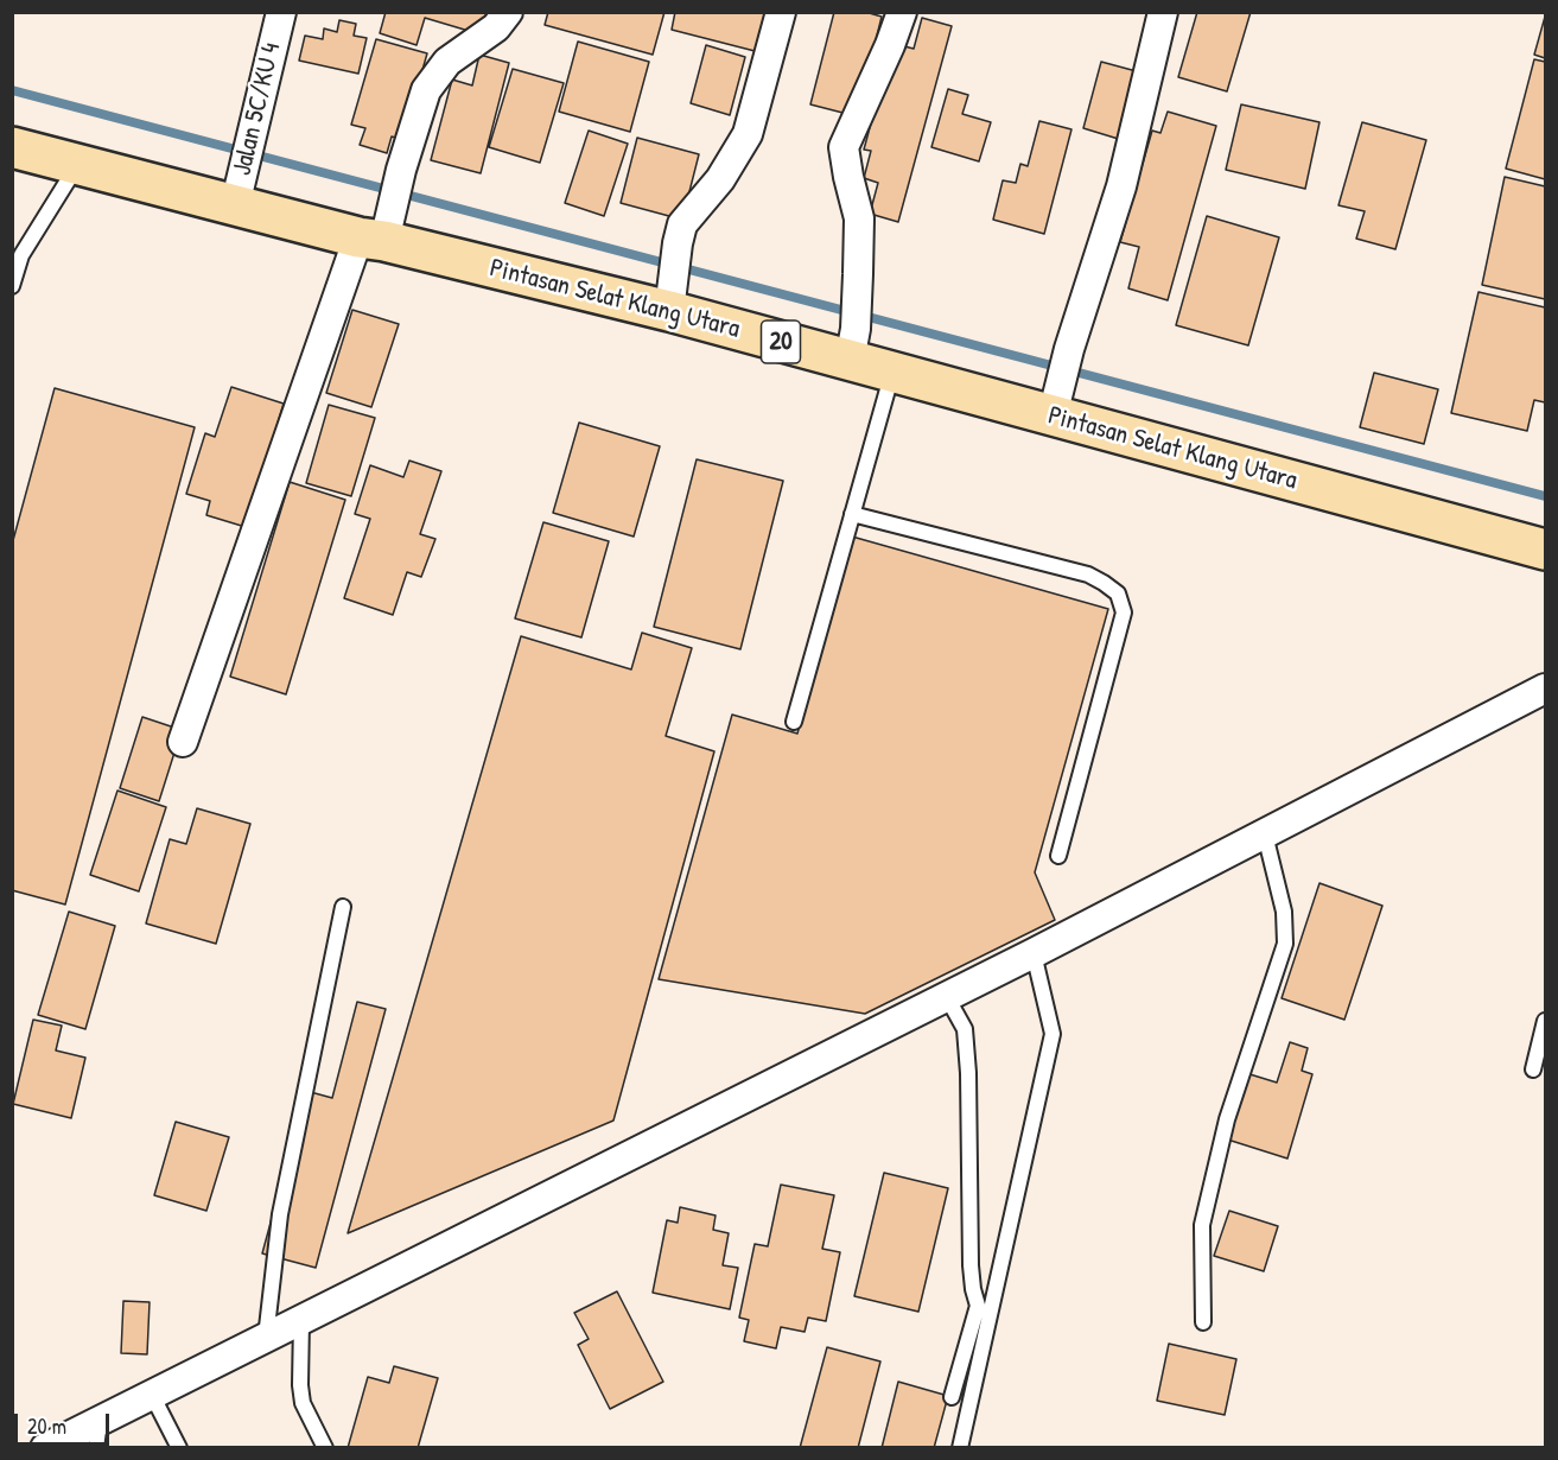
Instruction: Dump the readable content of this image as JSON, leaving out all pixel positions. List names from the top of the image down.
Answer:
{
  "streets": {
    "highway": ["Pintasan Selat Klang Utara", "20"],
    "street": ["Jalan 5C/KU 4"]
  },
  "crossings": [
    ["Jalan 5C/KU 4", "Pintasan Selat Klang Utara"]
  ],
  "scale_bar": "20 m"
}
